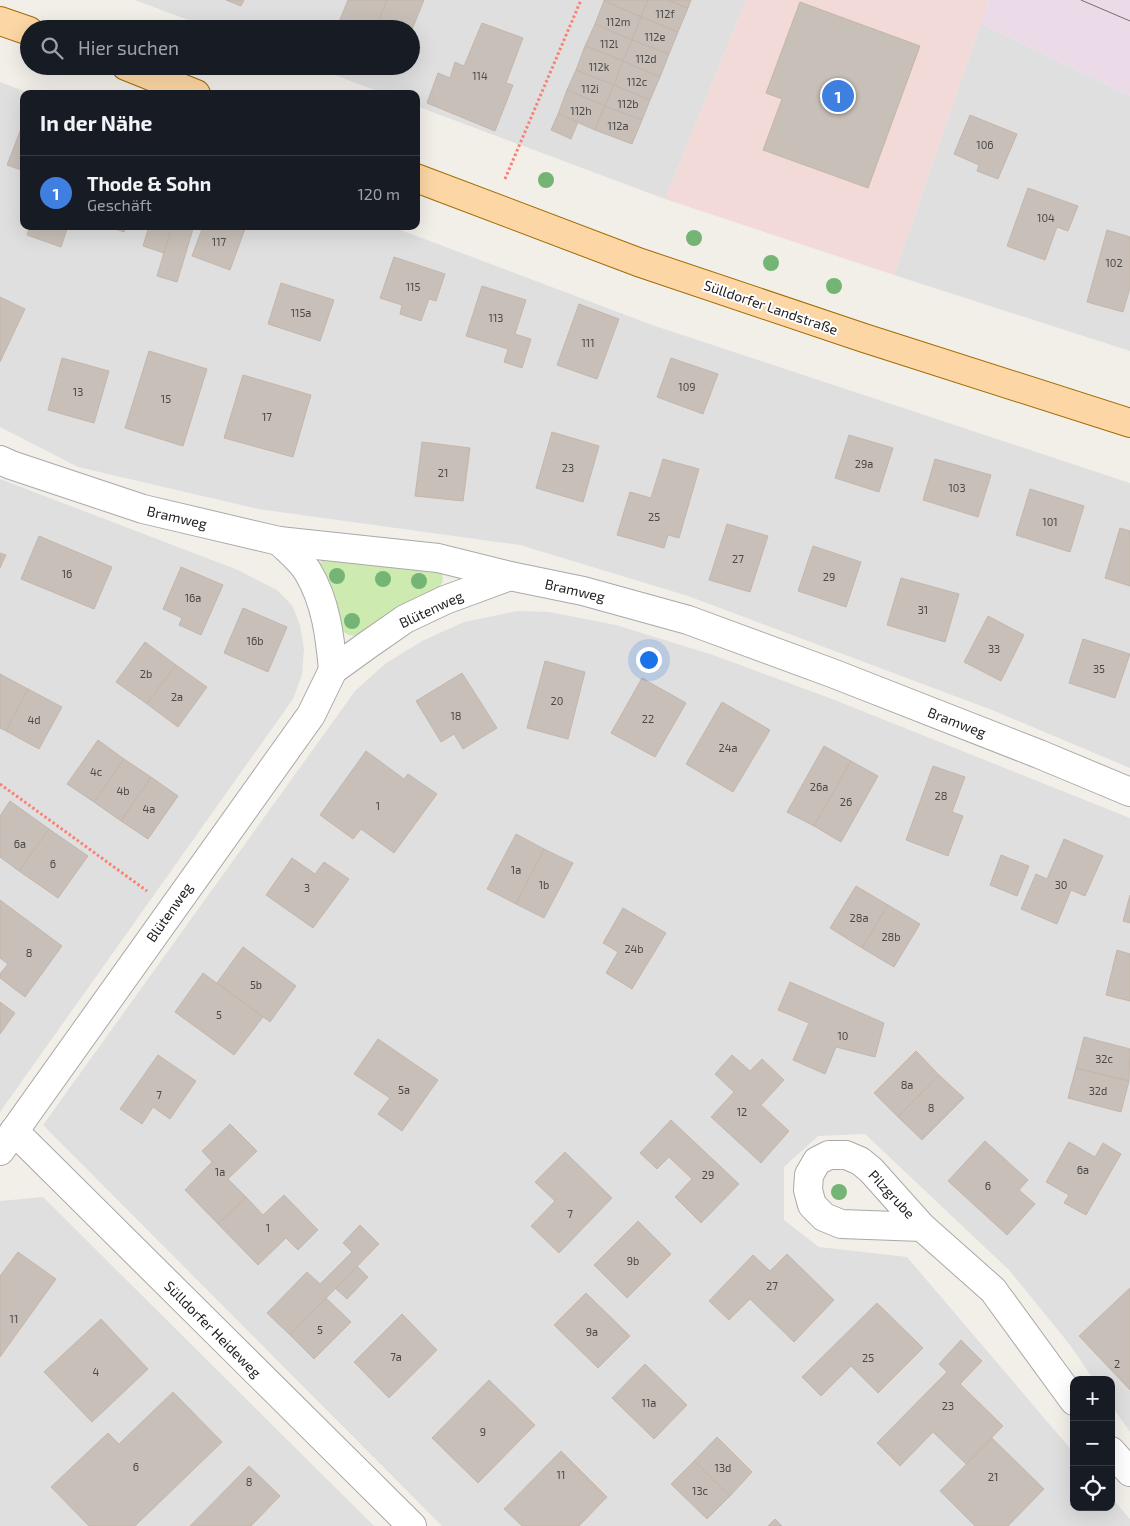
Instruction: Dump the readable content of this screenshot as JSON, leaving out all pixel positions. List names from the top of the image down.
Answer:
{
  "streets": {
    "main road": ["Sülldorfer Landstraße"],
    "street": [
      "Bramweg",
      "Blütenweg",
      "Pilzgrube",
      "Sülldorfer Heideweg"
    ]
  },
  "crossings": [
    ["Bramweg", "Blütenweg"],
    ["Blütenweg", "Sülldorfer Heideweg"]
  ],
  "house_numbers": [
    "112f",
    "112m",
    "112e",
    "112l",
    "112d",
    "112k",
    "114",
    "112c",
    "112i",
    "112b",
    "112h",
    "112a",
    "106",
    "104",
    "117",
    "102",
    "115",
    "115a",
    "113",
    "111",
    "109",
    "13",
    "15",
    "17",
    "29a",
    "23",
    "21",
    "103",
    "25",
    "101",
    "27",
    "16",
    "29",
    "16a",
    "31",
    "16b",
    "33",
    "35",
    "2b",
    "2a",
    "20",
    "18",
    "22",
    "4d",
    "24a",
    "4c",
    "26a",
    "4b",
    "28",
    "26",
    "1",
    "4a",
    "6a",
    "6",
    "1a",
    "1b",
    "30",
    "3",
    "28a",
    "28b",
    "24b",
    "8",
    "5b",
    "5",
    "10",
    "32c",
    "8a",
    "5a",
    "32d",
    "7",
    "8",
    "12",
    "6a",
    "1a",
    "29",
    "6",
    "7",
    "1",
    "9b",
    "27",
    "11",
    "5",
    "9a",
    "7a",
    "25",
    "2",
    "4",
    "11a",
    "23",
    "9",
    "6",
    "13d",
    "11",
    "21",
    "8",
    "13c"
  ],
  "page": {
    "search": "Hier suchen",
    "pins": "1",
    "heading": "In der Nähe",
    "list": [
      {
        "mark": "1",
        "name": "Thode & Sohn",
        "note": "Geschäft",
        "value": "120 m"
      }
    ],
    "map_buttons": ["+", "−"]
  }
}
